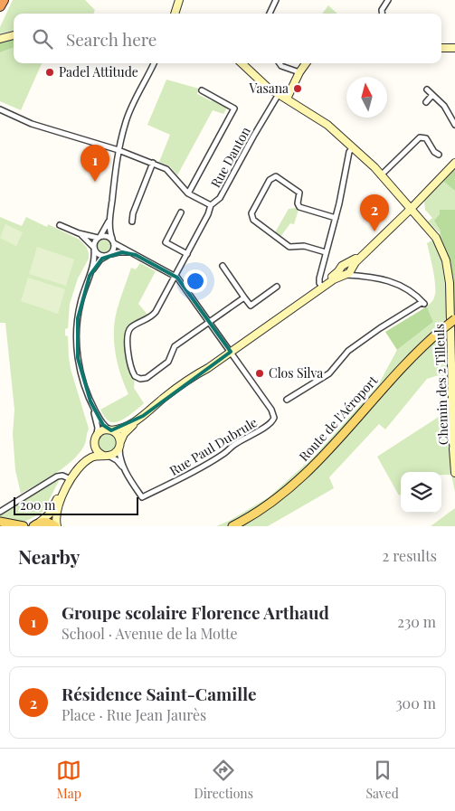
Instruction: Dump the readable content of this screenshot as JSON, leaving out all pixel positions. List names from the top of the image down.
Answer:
{
  "streets": {
    "main road": ["Chemin des 2 Tilleuls", "Route de l'Aéroport"],
    "street": ["Rue Danton", "Rue Paul Dubrule"]
  },
  "crossings": [
    ["Rue Danton", "Chemin des 2 Tilleuls"],
    ["Chemin des 2 Tilleuls", "Route de l'Aéroport"]
  ],
  "places": ["Padel Attitude", "Vasana", "Clos Silva"],
  "scale_bar": "200 m",
  "north": "top",
  "page": {
    "search": "Search here",
    "pins": ["1", "2"],
    "scale": "200 m",
    "heading": ["Nearby", "2 results"],
    "list": [
      {
        "mark": "1",
        "name": "Groupe scolaire Florence Arthaud",
        "note": "School · Avenue de la Motte",
        "value": "230 m"
      },
      {
        "mark": "2",
        "name": "Résidence Saint-Camille",
        "note": "Place · Rue Jean Jaurès",
        "value": "300 m"
      }
    ],
    "nav": ["Map", "Directions", "Saved"]
  }
}
